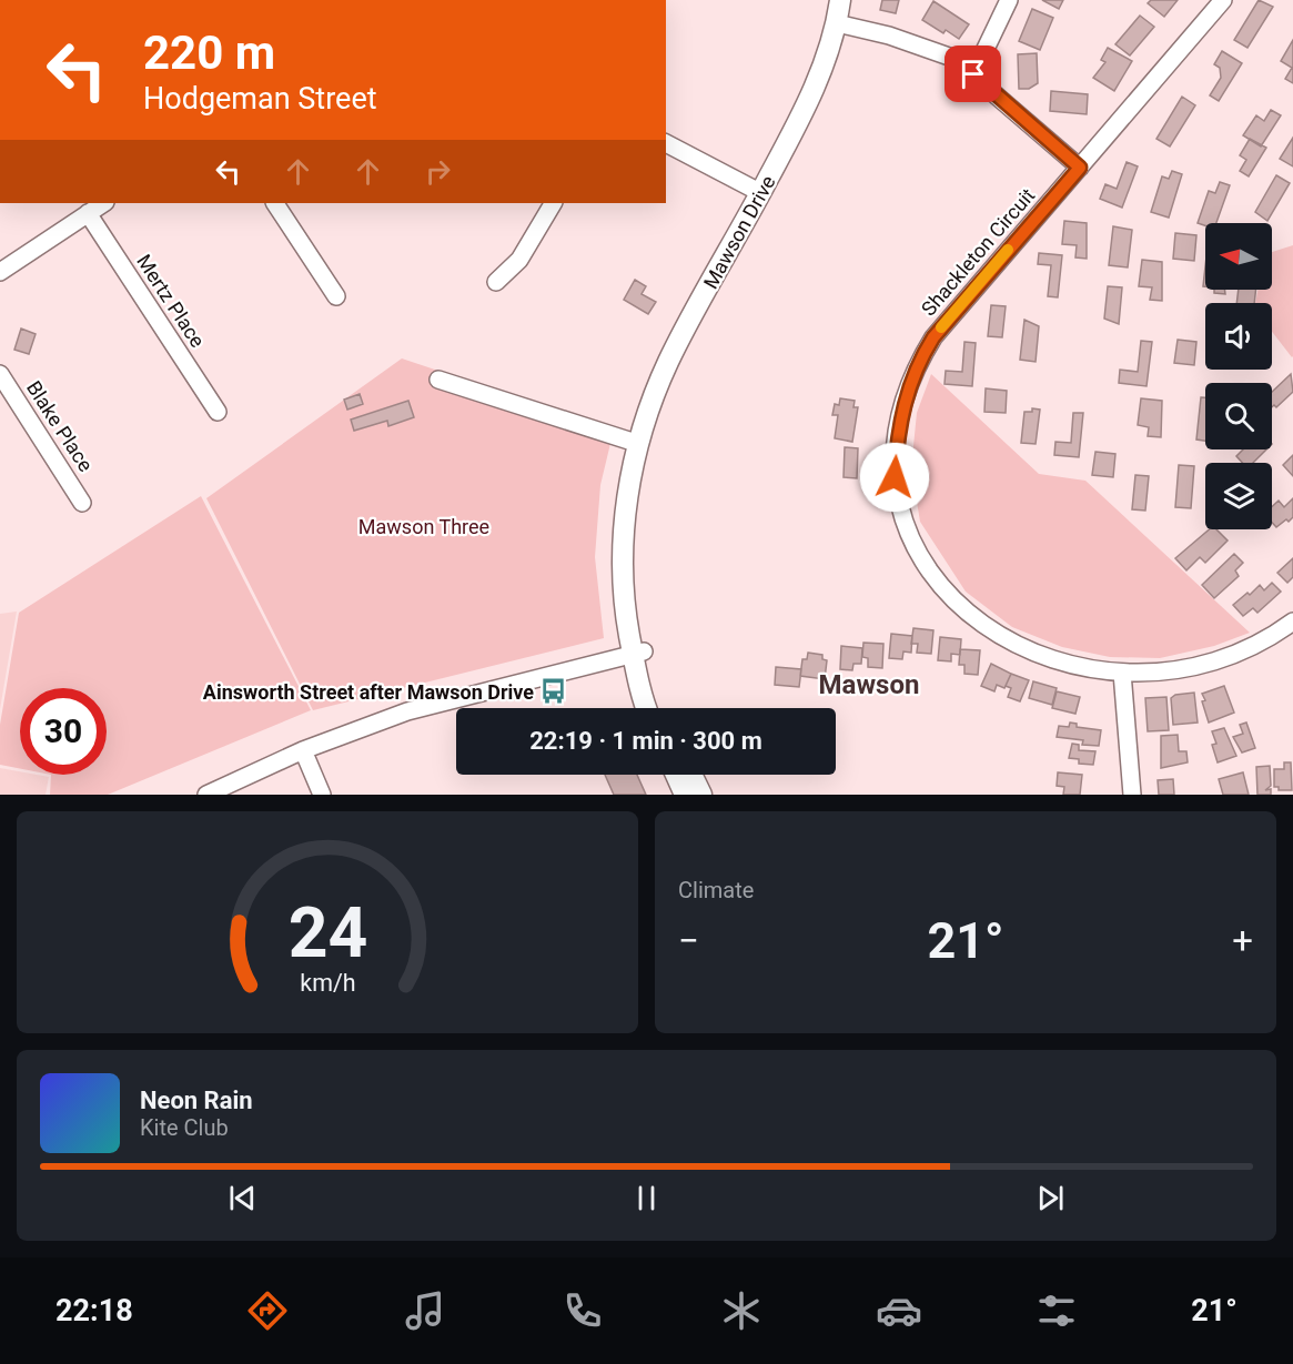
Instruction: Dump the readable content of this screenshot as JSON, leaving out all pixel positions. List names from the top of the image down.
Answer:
{
  "streets": {
    "main road": ["Mawson Drive"],
    "street": ["Shackleton Circuit", "Mertz Place", "Blake Place"]
  },
  "districts": ["Mawson"],
  "parks": ["Mawson Three"],
  "places": {
    "bus stop": ["Ainsworth Street after Mawson Drive"]
  },
  "north": "left",
  "page": {
    "turn": ["220 m", "Hodgeman Street"],
    "limit": "30",
    "trip": "22:19 · 1 min · 300 m",
    "tile": "Climate",
    "heat": ["−", "21°", "+"],
    "song": ["Neon Rain", "Kite Club"],
    "tabs": ["22:18", "21°"],
    "gauge": ["24", "km/h"]
  }
}
